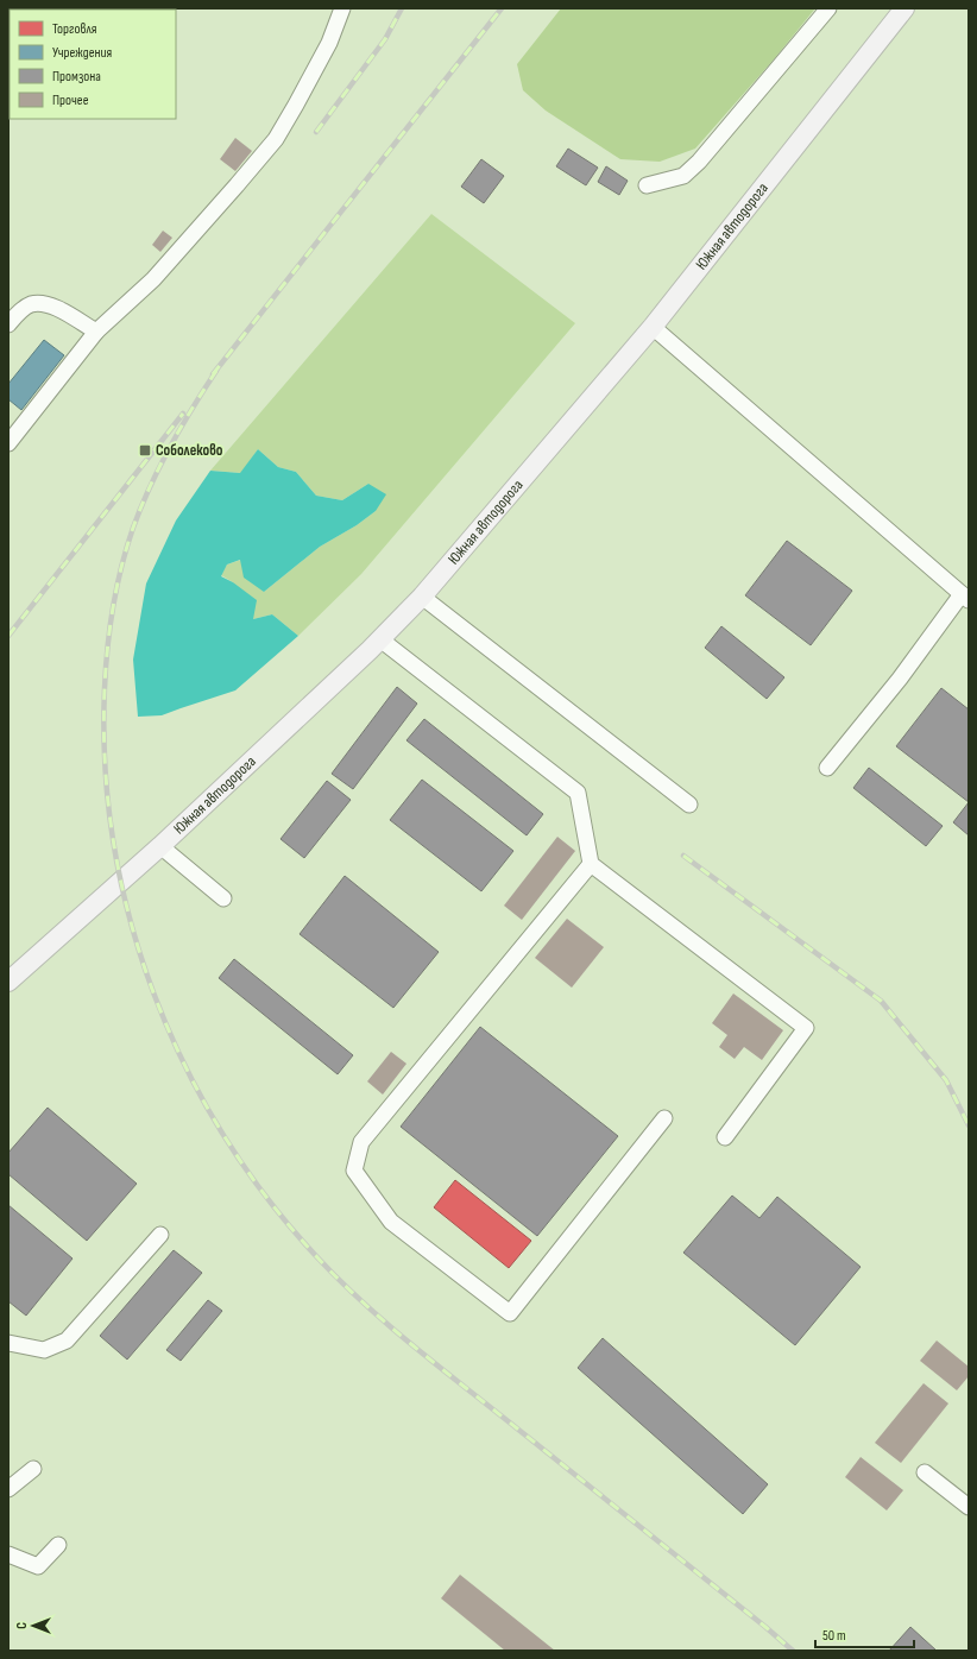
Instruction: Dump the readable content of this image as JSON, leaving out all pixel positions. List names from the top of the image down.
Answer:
{
  "streets": {
    "main road": ["Южная автодорога"]
  },
  "places": {
    "transit": ["Соболеково"]
  },
  "legend": [
    "Торговля",
    "Учреждения",
    "Промзона",
    "Прочее"
  ],
  "scale_bar": "50 m",
  "north": "left"
}
